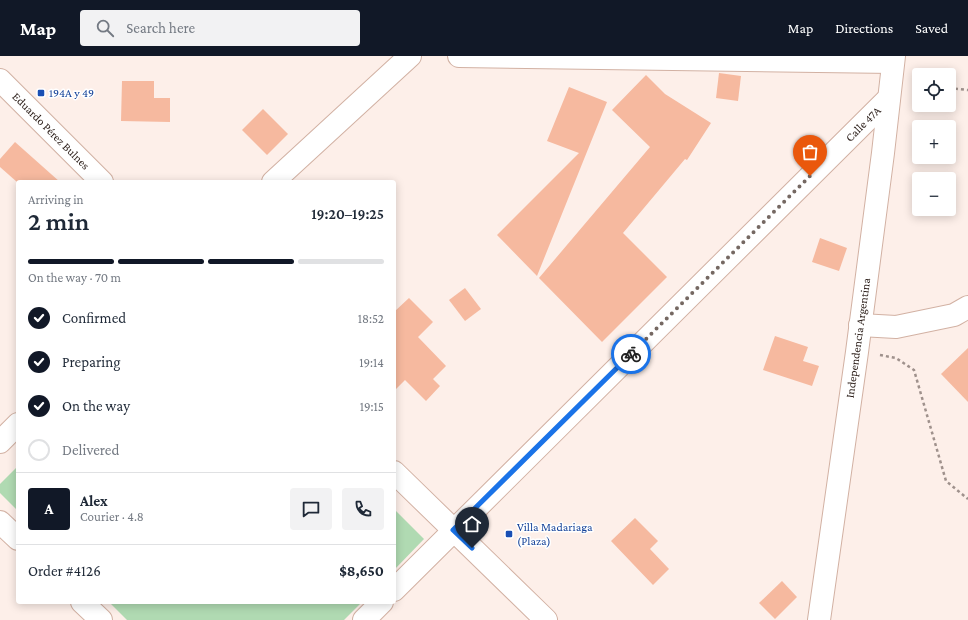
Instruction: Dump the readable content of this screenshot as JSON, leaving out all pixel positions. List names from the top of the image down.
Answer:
{
  "streets": {
    "street": ["Calle 47A", "Eduardo Pérez Bulnes", "Independencia Argentina"]
  },
  "crossings": [
    ["Calle 47A", "Independencia Argentina"]
  ],
  "places": {
    "transit": ["194A y 49", "Villa Madariaga (Plaza)"]
  },
  "page": {
    "header": "Map",
    "search": "Search here",
    "nav": ["Map", "Directions", "Saved"],
    "map_buttons": ["+", "−"],
    "heading": ["2 min", "Arriving in", "19:20–19:25"],
    "panel": [
      "Alex",
      "Courier · 4.8",
      "Order #4126",
      "$8,650"
    ],
    "bar": "On the way · 70 m",
    "list": [
      ["Confirmed", "18:52"],
      ["Preparing", "19:14"],
      ["On the way", "19:15"],
      "Delivered"
    ],
    "round": "A"
  }
}
